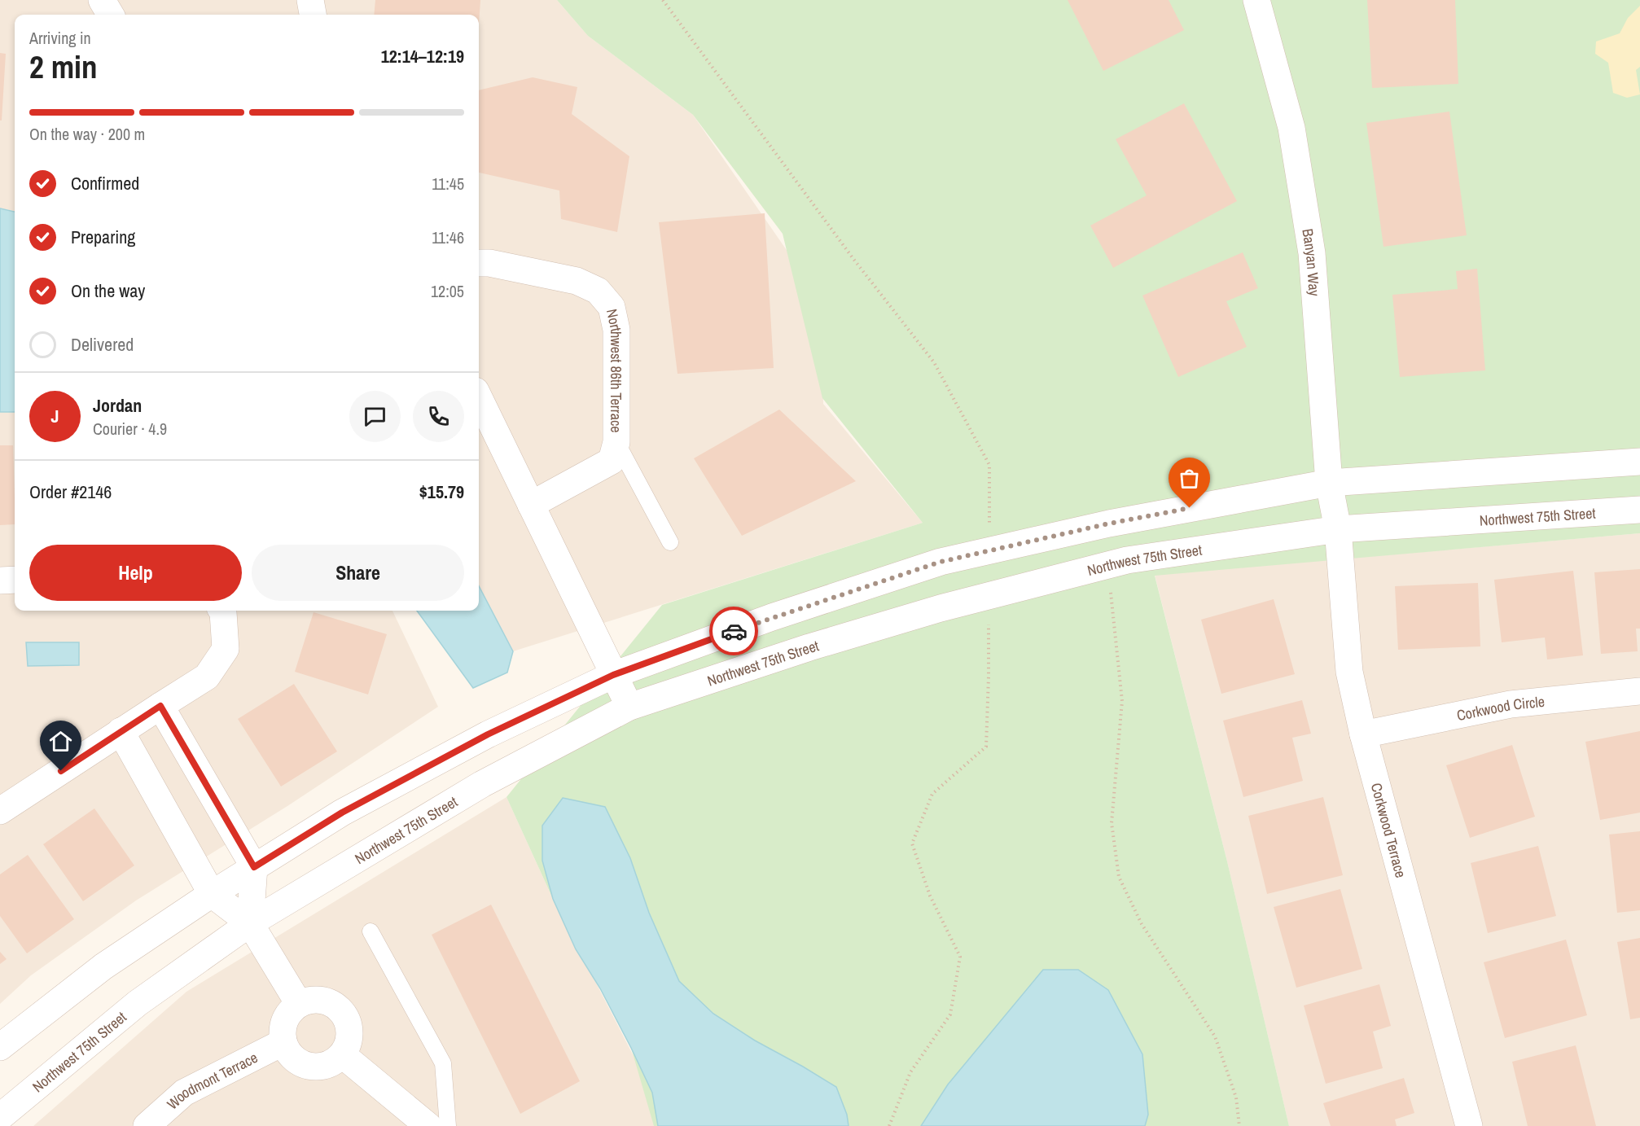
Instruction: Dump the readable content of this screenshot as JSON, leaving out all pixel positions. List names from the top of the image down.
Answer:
{
  "streets": {
    "street": [
      "Banyan Way",
      "Northwest 86th Terrace",
      "Northwest 75th Street",
      "Corkwood Circle",
      "Corkwood Terrace",
      "Woodmont Terrace"
    ]
  },
  "crossings": [
    ["Banyan Way", "Northwest 75th Street"],
    ["Banyan Way", "Corkwood Terrace"],
    ["Northwest 75th Street", "Corkwood Terrace"],
    ["Corkwood Circle", "Corkwood Terrace"]
  ],
  "page": {
    "heading": ["2 min", "Arriving in", "12:14–12:19"],
    "panel": [
      "Jordan",
      "Courier · 4.9",
      "Order #2146",
      "$15.79"
    ],
    "bar": "On the way · 200 m",
    "list": [
      ["Confirmed", "11:45"],
      ["Preparing", "11:46"],
      ["On the way", "12:05"],
      "Delivered"
    ],
    "round": "J",
    "buttons": ["Help", "Share"]
  }
}
